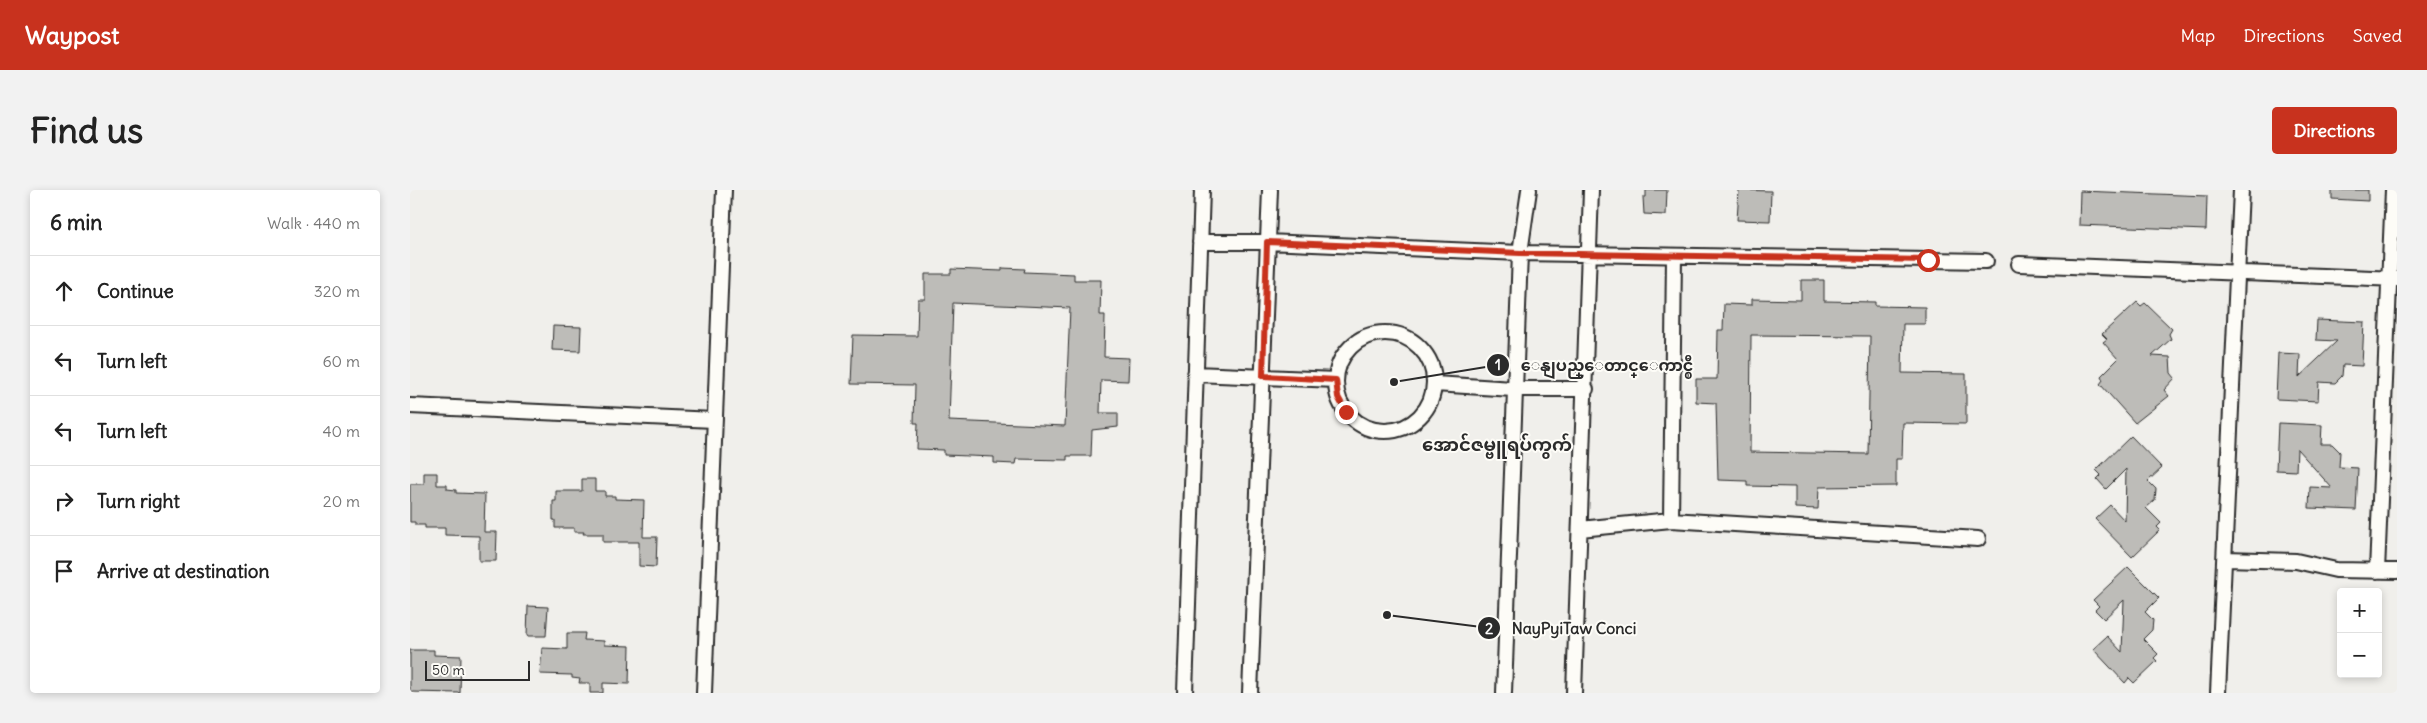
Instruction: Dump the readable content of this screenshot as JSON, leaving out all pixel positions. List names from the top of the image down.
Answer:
{
  "districts": ["အောင်ဇမ္ဗူရပ်ကွက်"],
  "places": ["ေနျပည္ေတာင္ေကာင္စီ", "NayPyiTaw Conci"],
  "scale_bar": "50 m",
  "page": {
    "header": "Waypost",
    "nav": ["Map", "Directions", "Saved"],
    "buttons": "Directions",
    "title": "Find us",
    "heading": ["6 min", "Walk · 440 m"],
    "list": [
      ["Continue", "320 m"],
      ["Turn left", "60 m"],
      ["Turn left", "40 m"],
      ["Turn right", "20 m"],
      "Arrive at destination"
    ],
    "map_buttons": ["+", "−"],
    "scale": "50 m"
  }
}
